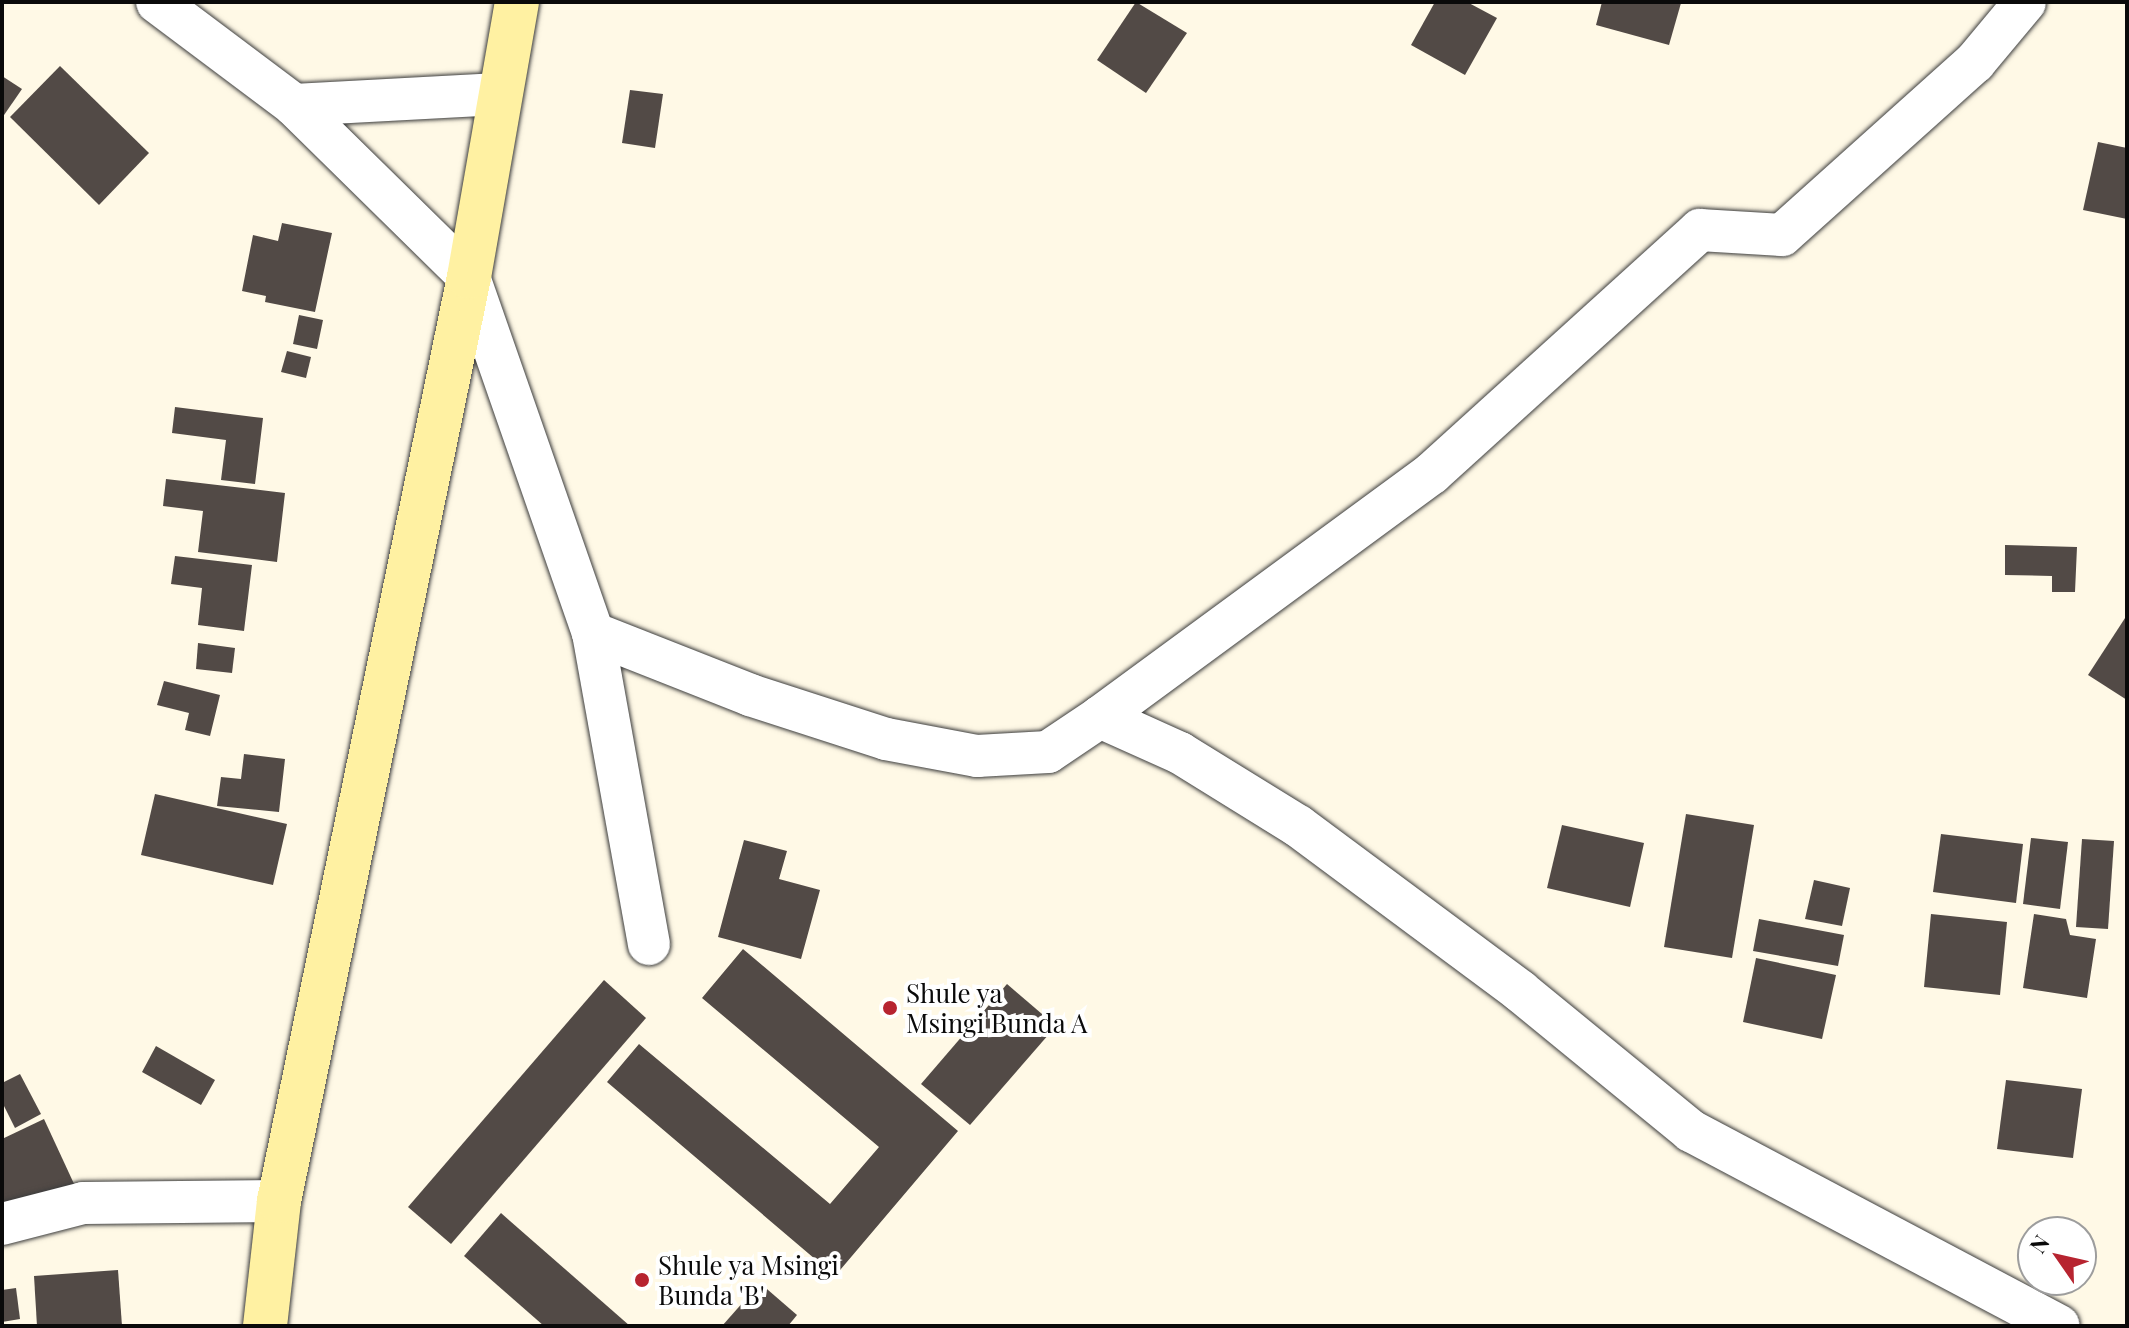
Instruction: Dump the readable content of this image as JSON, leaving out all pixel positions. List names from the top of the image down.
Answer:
{
  "places": ["Shule ya Msingi Bunda A", "Shule ya Msingi Bunda 'B'"],
  "north": "top left"
}
